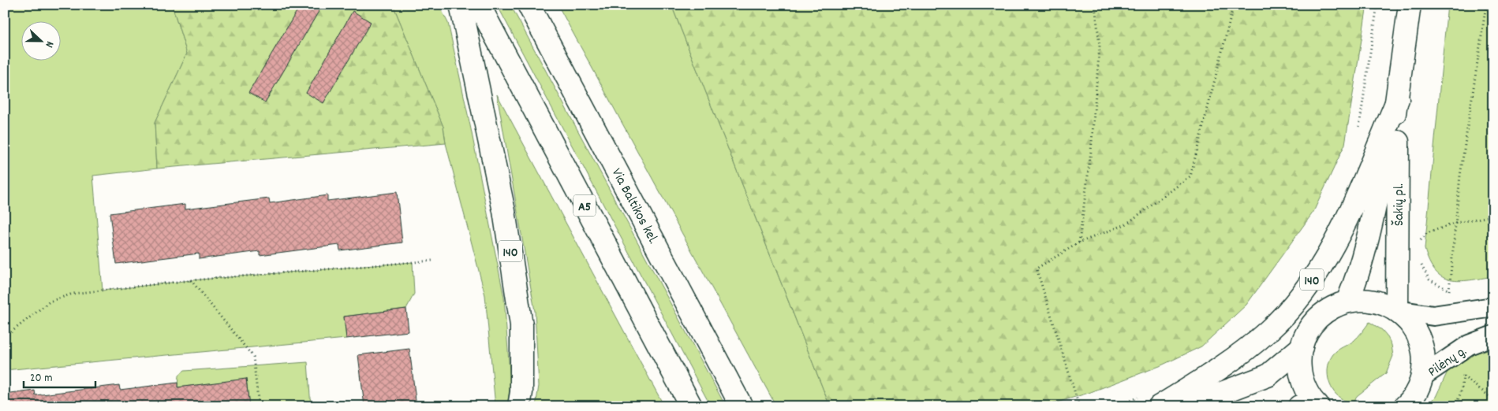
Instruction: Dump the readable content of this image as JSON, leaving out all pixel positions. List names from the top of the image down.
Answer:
{
  "streets": {
    "main road": [
      "Šakių pl.",
      "A5",
      "Via Baltikos kel.",
      "140"
    ],
    "street": ["Pilėnų g."]
  },
  "crossings": [
    ["Šakių pl.", "140"]
  ],
  "scale_bar": "20 m",
  "north": "right"
}
